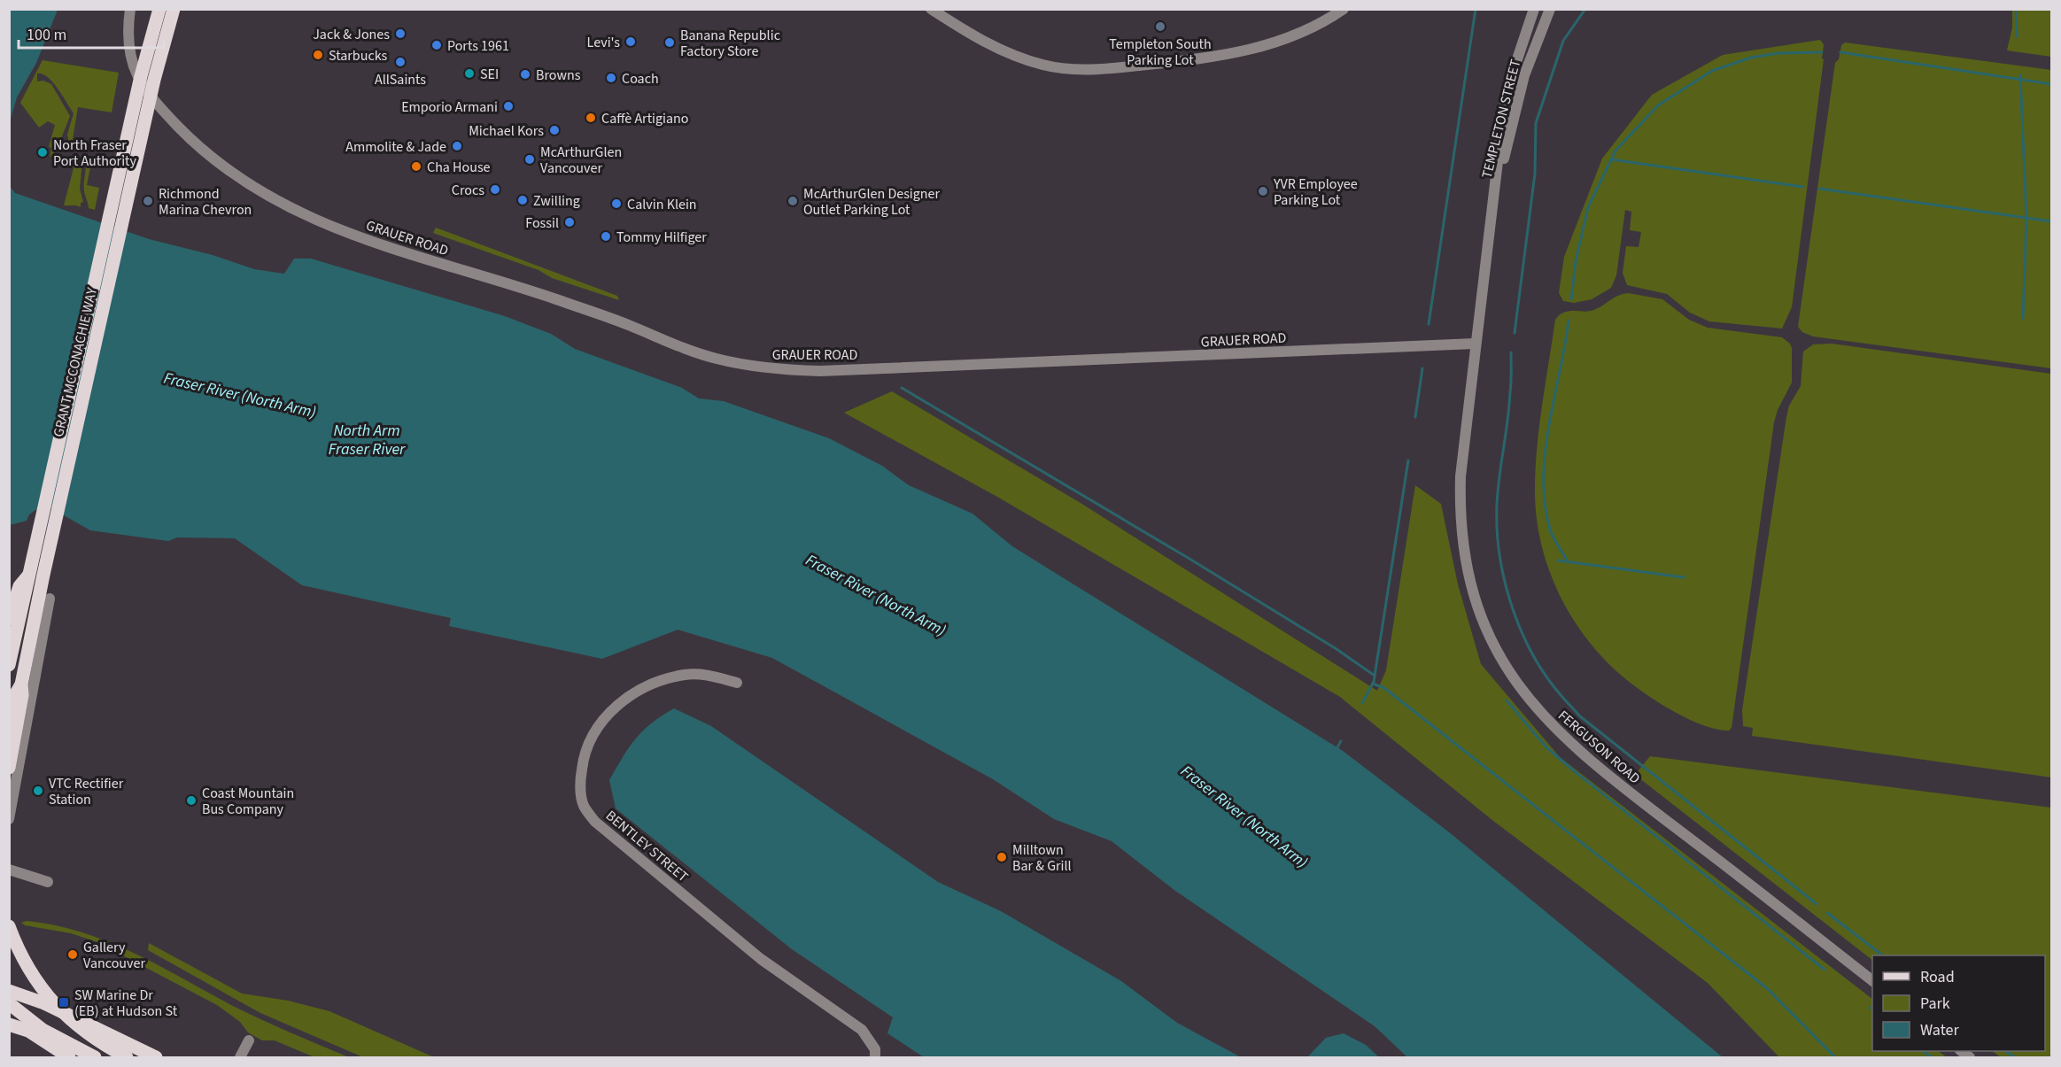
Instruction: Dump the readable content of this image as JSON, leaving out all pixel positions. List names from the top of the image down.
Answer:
{
  "streets": {
    "main road": ["GRANT MCCONACHIE WAY"],
    "street": [
      "TEMPLETON STREET",
      "GRAUER ROAD",
      "FERGUSON ROAD",
      "BENTLEY STREET"
    ]
  },
  "crossings": [
    ["TEMPLETON STREET", "GRAUER ROAD"],
    ["TEMPLETON STREET", "FERGUSON ROAD"],
    ["GRAUER ROAD", "FERGUSON ROAD"]
  ],
  "water": ["Fraser River (North Arm)", "North Arm Fraser River"],
  "places": {
    "other": [
      "Templeton South Parking Lot",
      "Jack & Jones",
      "Levi's",
      "Banana Republic Factory Store",
      "Ports 1961",
      "Starbucks",
      "AllSaints",
      "SEI",
      "Browns",
      "Coach",
      "Emporio Armani",
      "Caffè Artigiano",
      "Michael Kors",
      "Ammolite & Jade",
      "North Fraser Port Authority",
      "McArthurGlen Vancouver",
      "Cha House",
      "Crocs",
      "YVR Employee Parking Lot",
      "Zwilling",
      "Richmond Marina Chevron",
      "McArthurGlen Designer Outlet Parking Lot",
      "Calvin Klein",
      "Fossil",
      "Tommy Hilfiger",
      "VTC Rectifier Station",
      "Coast Mountain Bus Company",
      "Milltown Bar & Grill",
      "Gallery Vancouver"
    ],
    "transit": ["SW Marine Dr (EB) at Hudson St"]
  },
  "legend": ["Road", "Park", "Water"],
  "scale_bar": "100 m"
}
